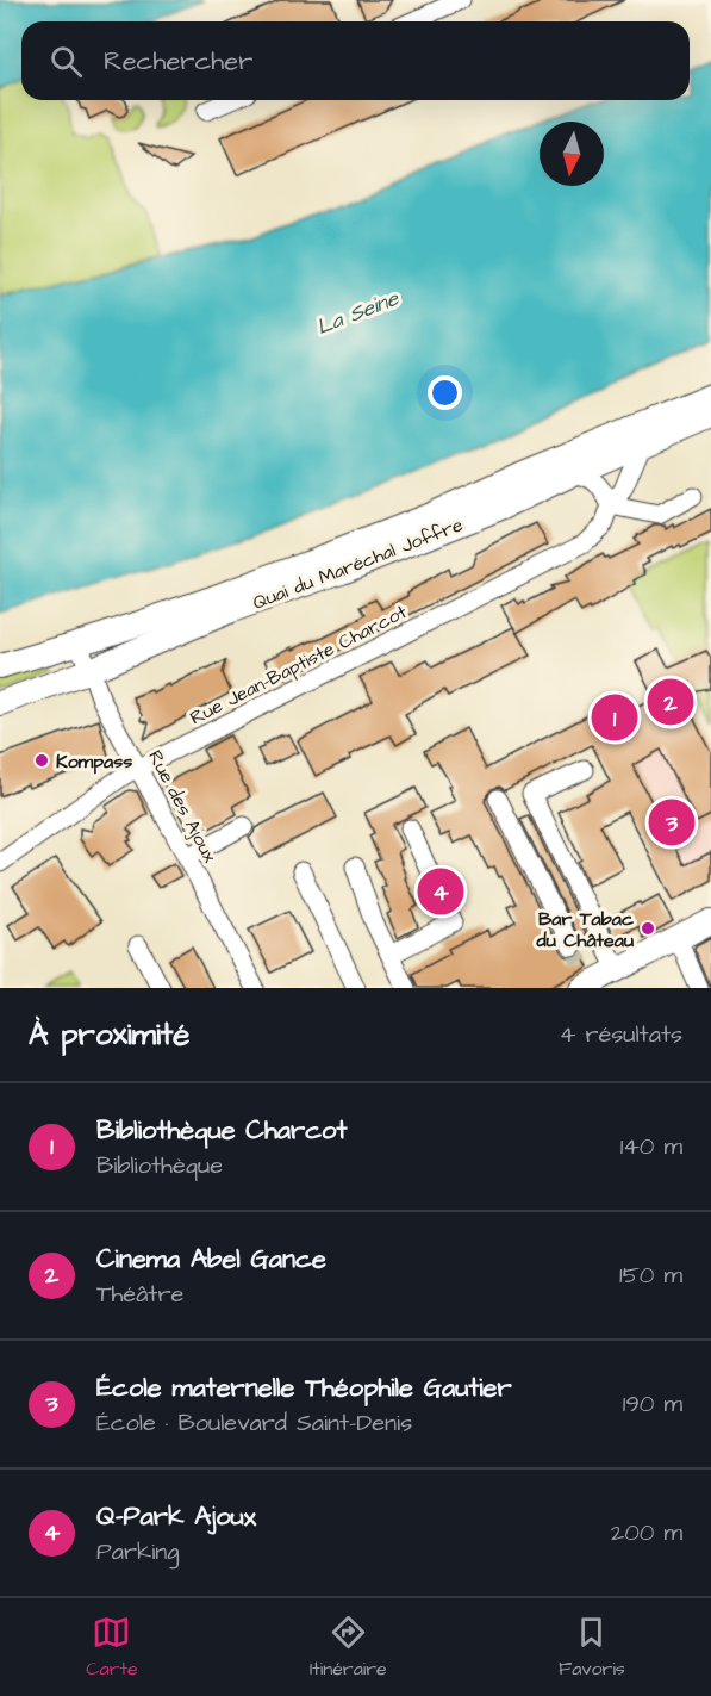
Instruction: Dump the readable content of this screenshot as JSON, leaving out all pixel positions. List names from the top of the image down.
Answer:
{
  "streets": {
    "main road": ["Quai du Maréchal Joffre"],
    "street": ["Rue Jean-Baptiste Charcot", "Rue des Ajoux"]
  },
  "crossings": [
    ["Quai du Maréchal Joffre", "Rue Jean-Baptiste Charcot"],
    ["Quai du Maréchal Joffre", "Rue des Ajoux"],
    ["Rue Jean-Baptiste Charcot", "Rue des Ajoux"]
  ],
  "water": ["La Seine"],
  "places": ["Kompass", "Bar Tabac du Château"],
  "north": "bottom",
  "page": {
    "search": "Rechercher",
    "pins": [
      "2",
      "1",
      "3",
      "4"
    ],
    "heading": ["À proximité", "4 résultats"],
    "list": [
      {
        "mark": "1",
        "name": "Bibliothèque Charcot",
        "note": "Bibliothèque",
        "value": "140 m"
      },
      {
        "mark": "2",
        "name": "Cinema Abel Gance",
        "note": "Théâtre",
        "value": "150 m"
      },
      {
        "mark": "3",
        "name": "École maternelle Théophile Gautier",
        "note": "École · Boulevard Saint-Denis",
        "value": "190 m"
      },
      {
        "mark": "4",
        "name": "Q-Park Ajoux",
        "note": "Parking",
        "value": "200 m"
      }
    ],
    "nav": ["Carte", "Itinéraire", "Favoris"]
  }
}
